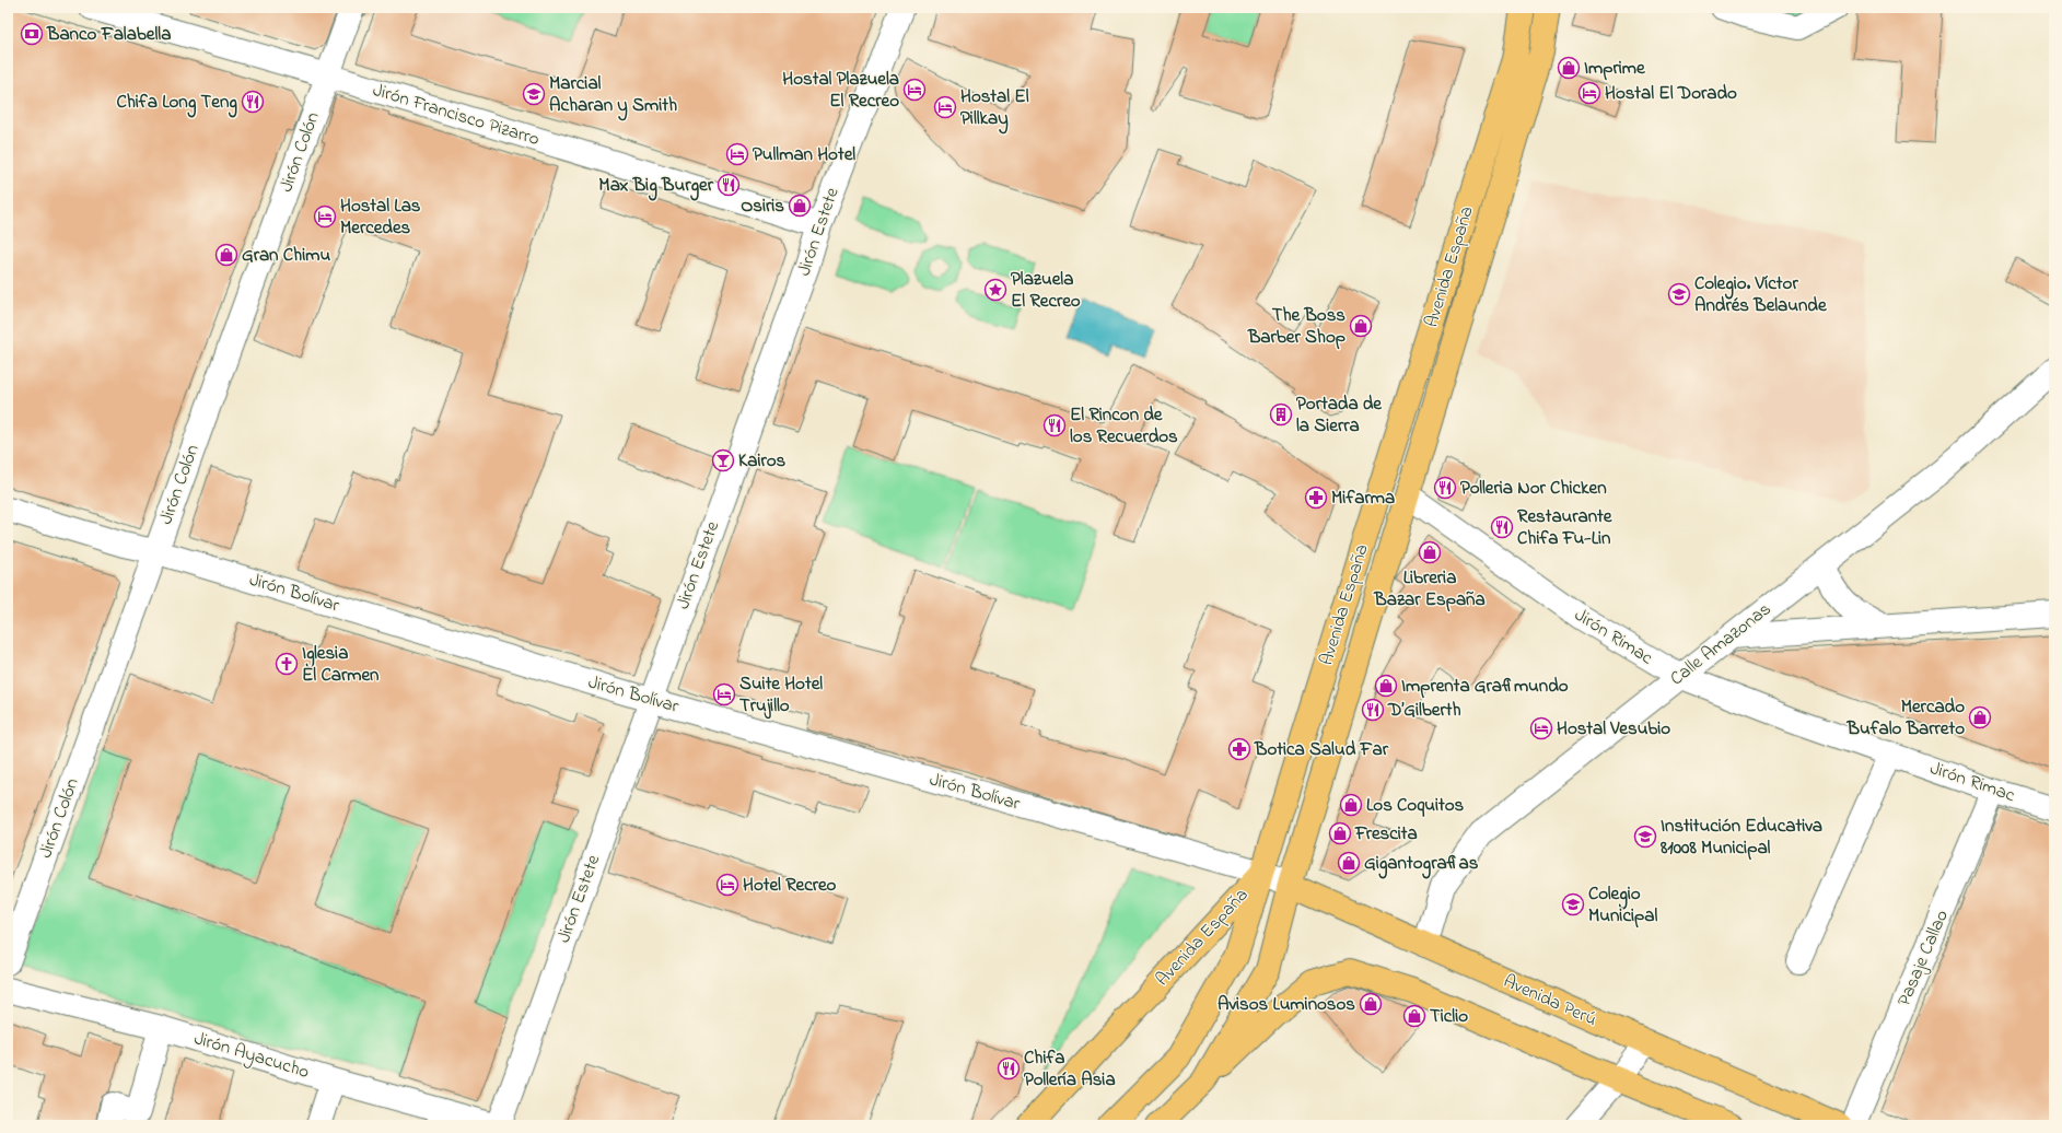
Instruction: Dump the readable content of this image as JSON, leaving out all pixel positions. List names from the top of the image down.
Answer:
{
  "streets": {
    "main road": ["Avenida España", "Avenida Perú"],
    "street": [
      "Jirón Francisco Pizarro",
      "Jirón Colón",
      "Jirón Estete",
      "Jirón Bolívar",
      "Jirón Rimac",
      "Calle Amazonas",
      "Pasaje Callao",
      "Jirón Ayacucho"
    ]
  },
  "crossings": [
    ["Jirón Francisco Pizarro", "Jirón Colón"],
    ["Jirón Francisco Pizarro", "Jirón Estete"],
    ["Jirón Colón", "Jirón Bolívar"],
    ["Jirón Estete", "Jirón Bolívar"],
    ["Avenida España", "Jirón Bolívar"],
    ["Avenida España", "Jirón Rimac"],
    ["Avenida España", "Avenida Perú"],
    ["Jirón Bolívar", "Avenida Perú"],
    ["Jirón Rimac", "Calle Amazonas"],
    ["Jirón Rimac", "Pasaje Callao"],
    ["Calle Amazonas", "Avenida Perú"]
  ],
  "places": {
    "bank": ["Banco Falabella"],
    "shop": [
      "Imprime",
      "Osiris",
      "Gran Chimu",
      "The Boss Barber Shop",
      "Libreria Bazar España",
      "Imprenta Grafimundo",
      "Mercado Bufalo Barreto",
      "Los Coquitos",
      "Frescita",
      "Gigantografias",
      "Avisos Luminosos",
      "Ticlio"
    ],
    "hotel": [
      "Hostal Plazuela El Recreo",
      "Hostal El Dorado",
      "Hostal El Pillkay",
      "Pullman Hotel",
      "Hostal Las Mercedes",
      "Suite Hotel Trujillo",
      "Hostal Vesubio",
      "Hotel Recreo"
    ],
    "school or university": [
      "Marcial Acharan y Smith",
      "Colegio. Víctor Andrés Belaunde",
      "Institución Educativa 81008 Municipal",
      "Colegio Municipal"
    ],
    "restaurant": [
      "Chifa Long Teng",
      "Max Big Burger",
      "El Rincon de los Recuerdos",
      "Polleria Nor Chicken",
      "Restaurante Chifa Fu-Lin",
      "D’Gilberth",
      "Chifa Pollería Asia"
    ],
    "place": ["Plazuela El Recreo"],
    "building": ["Portada de la Sierra"],
    "bar": ["Kairos"],
    "pharmacy": ["Mifarma", "Botica Salud Far"],
    "church": ["Iglesia El Carmen"]
  }
}
